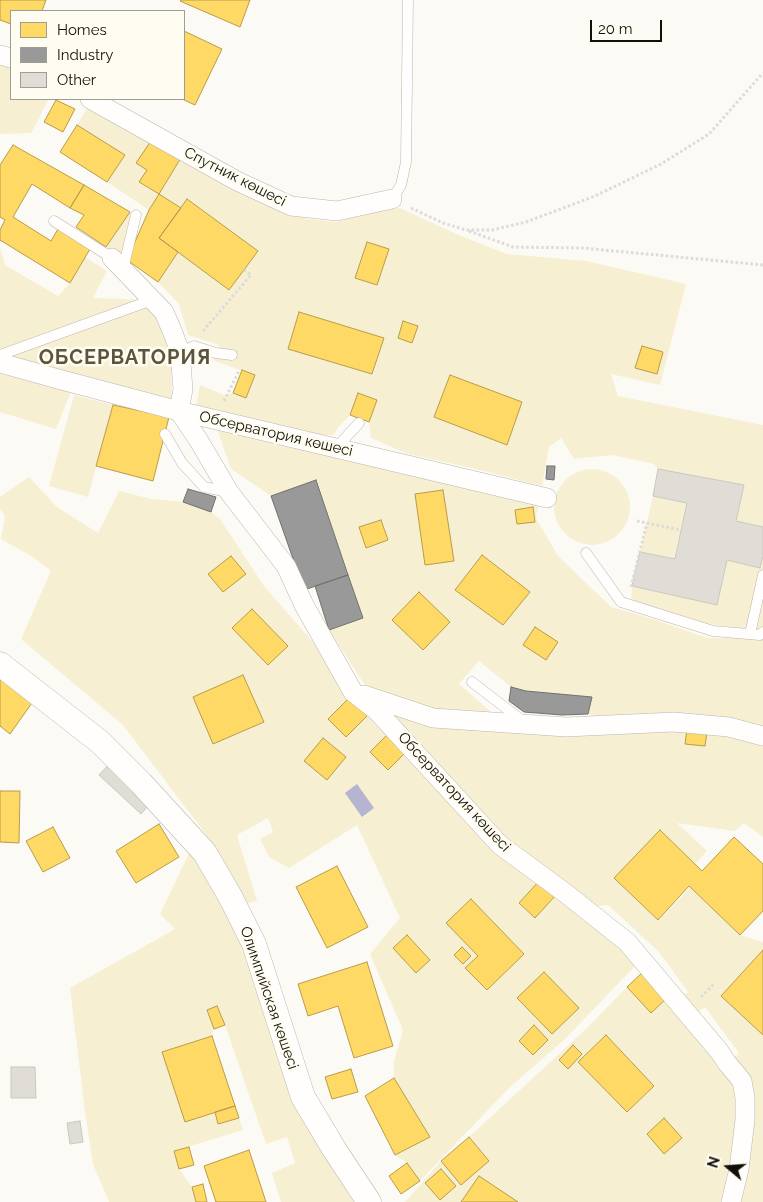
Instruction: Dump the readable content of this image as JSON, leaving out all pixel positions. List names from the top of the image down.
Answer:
{
  "streets": {
    "street": ["Спутник көшесі", "Обсерватория көшесі", "Олимпийская көшесі"]
  },
  "districts": ["ОБСЕРВАТОРИЯ"],
  "legend": ["Homes", "Industry", "Other"],
  "scale_bar": "20 m",
  "north": "left"
}
